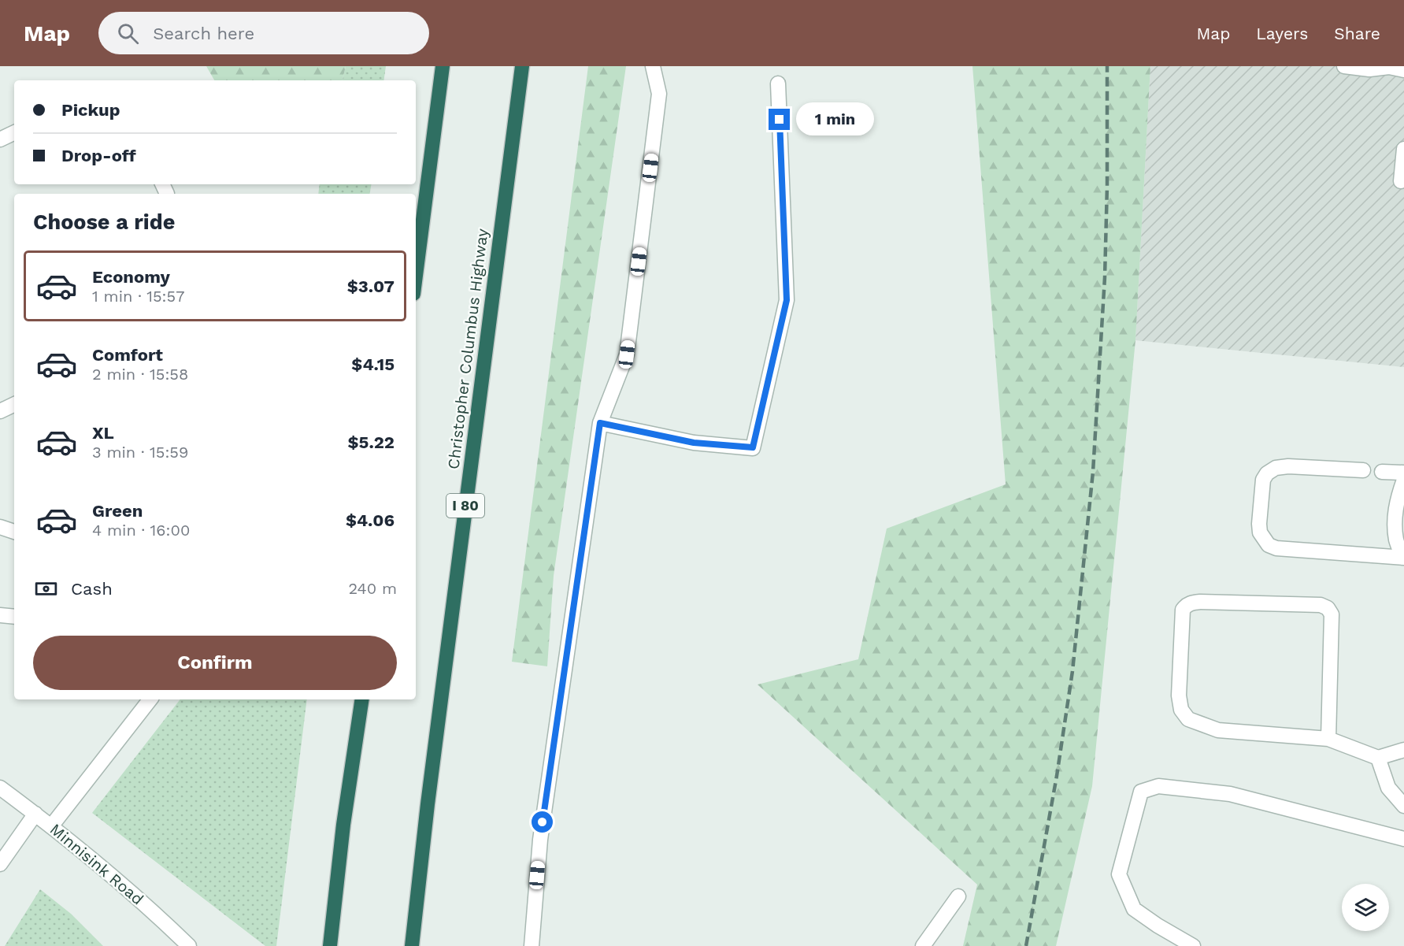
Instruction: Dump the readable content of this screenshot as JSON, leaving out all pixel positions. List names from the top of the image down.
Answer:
{
  "streets": {
    "highway": ["Christopher Columbus Highway", "I 80"],
    "street": ["Minnisink Road"]
  },
  "page": {
    "header": "Map",
    "search": "Search here",
    "nav": ["Map", "Layers", "Share"],
    "banner": ["Pickup", "Drop-off"],
    "bubble": "1 min",
    "heading": "Choose a ride",
    "list": [
      {
        "name": "Economy",
        "note": "1 min · 15:57",
        "value": "$3.07"
      },
      {
        "name": "Comfort",
        "note": "2 min · 15:58",
        "value": "$4.15"
      },
      {
        "name": "XL",
        "note": "3 min · 15:59",
        "value": "$5.22"
      },
      {
        "name": "Green",
        "note": "4 min · 16:00",
        "value": "$4.06"
      }
    ],
    "pay": ["Cash", "240 m"],
    "buttons": "Confirm"
  }
}
